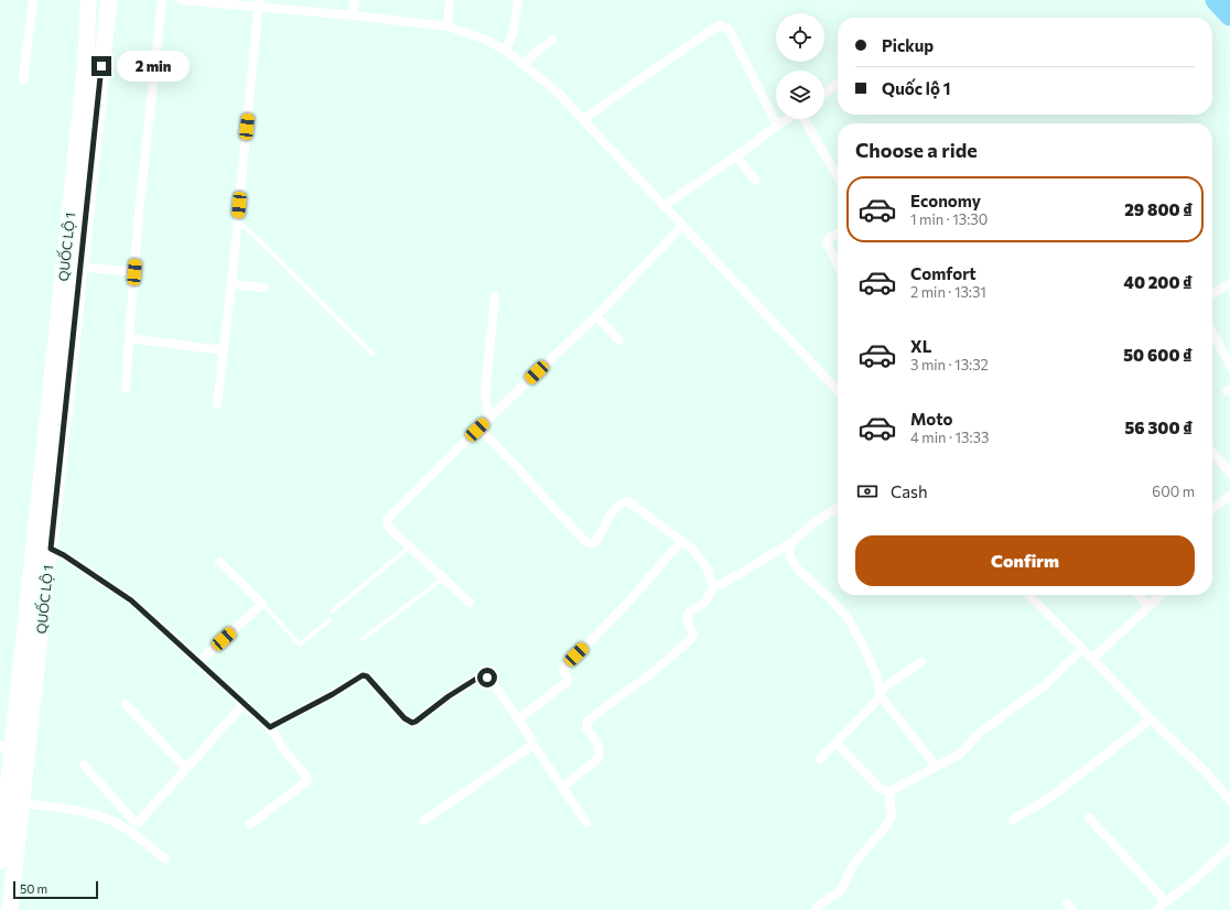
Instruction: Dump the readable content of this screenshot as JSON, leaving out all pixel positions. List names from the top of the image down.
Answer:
{
  "streets": {
    "highway": ["QUỐC LỘ 1"]
  },
  "scale_bar": "50 m",
  "page": {
    "banner": ["Pickup", "Quốc lộ 1"],
    "bubble": "2 min",
    "heading": "Choose a ride",
    "list": [
      {
        "name": "Economy",
        "note": "1 min · 13:30",
        "value": "29 800 ₫"
      },
      {
        "name": "Comfort",
        "note": "2 min · 13:31",
        "value": "40 200 ₫"
      },
      {
        "name": "XL",
        "note": "3 min · 13:32",
        "value": "50 600 ₫"
      },
      {
        "name": "Moto",
        "note": "4 min · 13:33",
        "value": "56 300 ₫"
      }
    ],
    "pay": ["Cash", "600 m"],
    "buttons": "Confirm",
    "scale": "50 m"
  }
}
